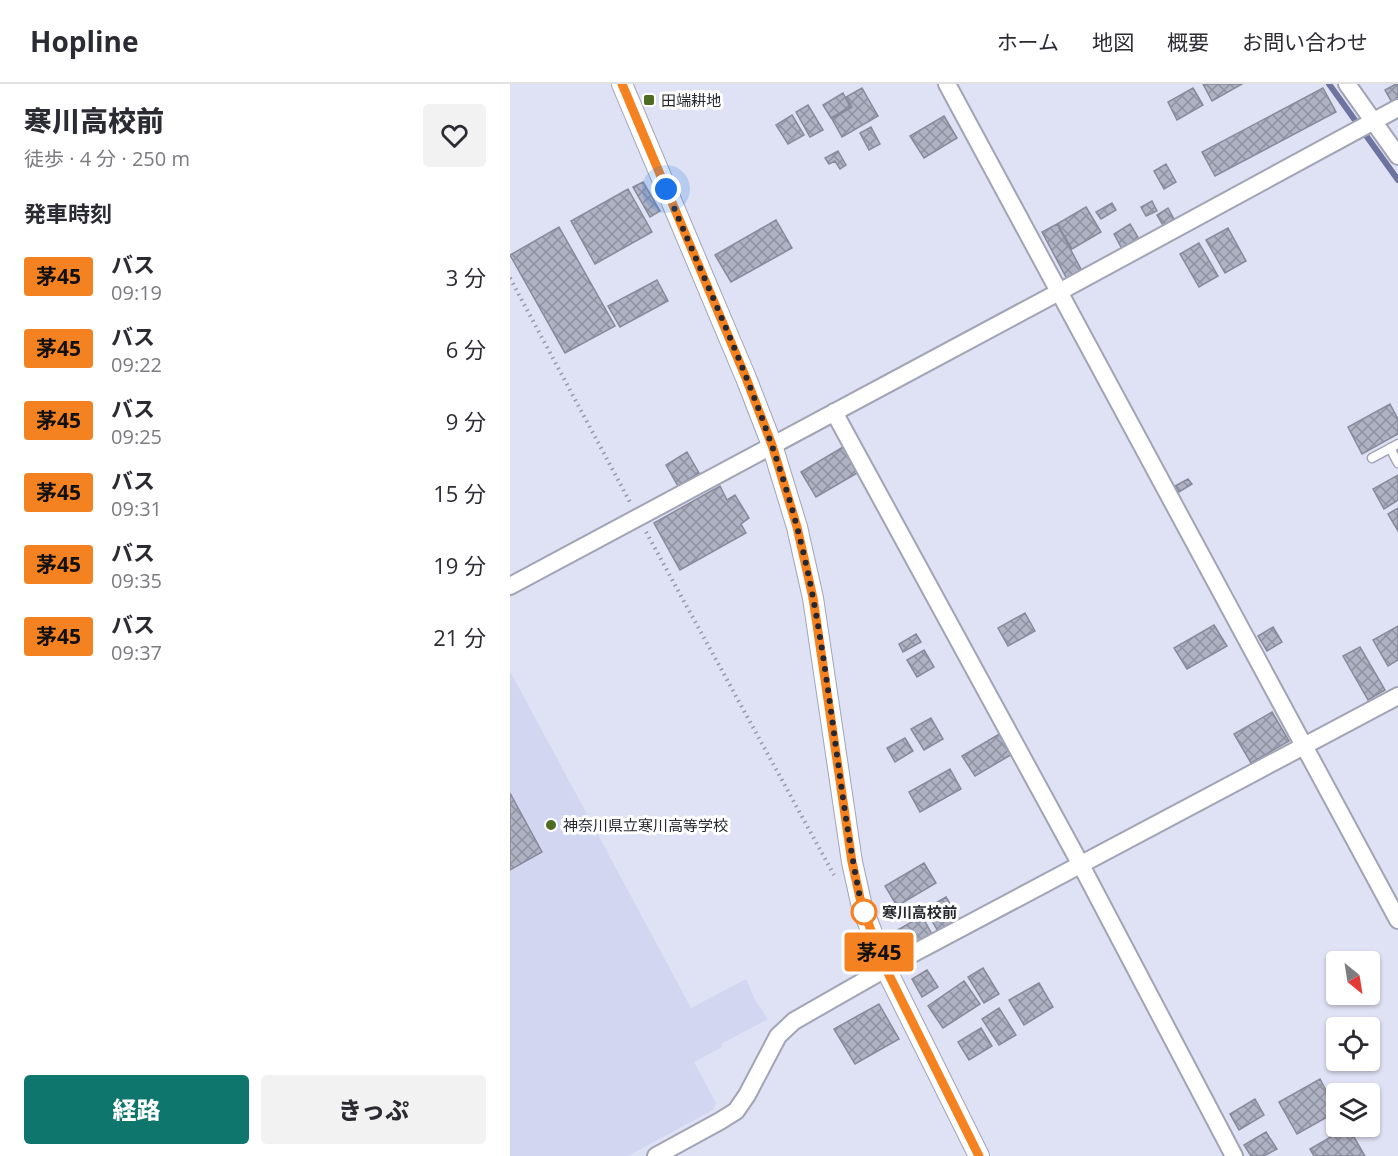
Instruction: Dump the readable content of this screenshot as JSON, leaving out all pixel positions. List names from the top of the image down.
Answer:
{
  "places": {
    "transit": ["田端耕地"],
    "other": ["神奈川県立寒川高等学校", "寒川高校前"]
  },
  "lines": ["bus line 茅45"],
  "north": "bottom right",
  "page": {
    "header": "Hopline",
    "nav": [
      "ホーム",
      "地図",
      "概要",
      "お問い合わせ"
    ],
    "heading": [
      ["寒川高校前", "徒歩 · 4 分 · 250 m"],
      "発車時刻"
    ],
    "on_map": "茅45",
    "list": [
      {
        "mark": "茅45",
        "name": "バス",
        "note": "09:19",
        "value": "3 分"
      },
      {
        "mark": "茅45",
        "name": "バス",
        "note": "09:22",
        "value": "6 分"
      },
      {
        "mark": "茅45",
        "name": "バス",
        "note": "09:25",
        "value": "9 分"
      },
      {
        "mark": "茅45",
        "name": "バス",
        "note": "09:31",
        "value": "15 分"
      },
      {
        "mark": "茅45",
        "name": "バス",
        "note": "09:35",
        "value": "19 分"
      },
      {
        "mark": "茅45",
        "name": "バス",
        "note": "09:37",
        "value": "21 分"
      }
    ],
    "buttons": ["経路", "きっぷ"]
  }
}
